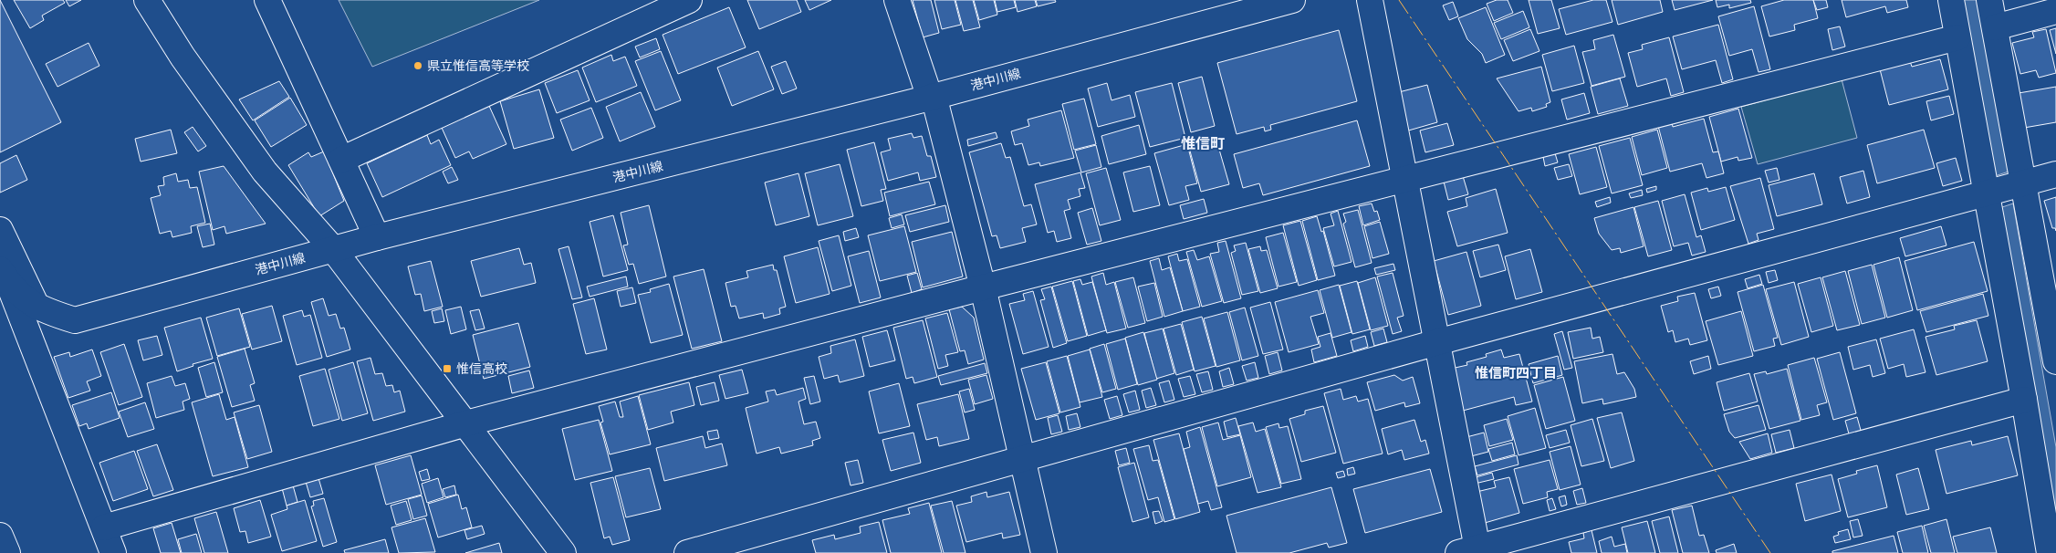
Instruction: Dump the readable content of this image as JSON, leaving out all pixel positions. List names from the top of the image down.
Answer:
{
  "streets": {
    "street": ["港中川線"]
  },
  "districts": ["惟信町", "惟信町四丁目"],
  "places": {
    "other": ["県立惟信高等学校"],
    "transit": ["惟信高校"]
  }
}
